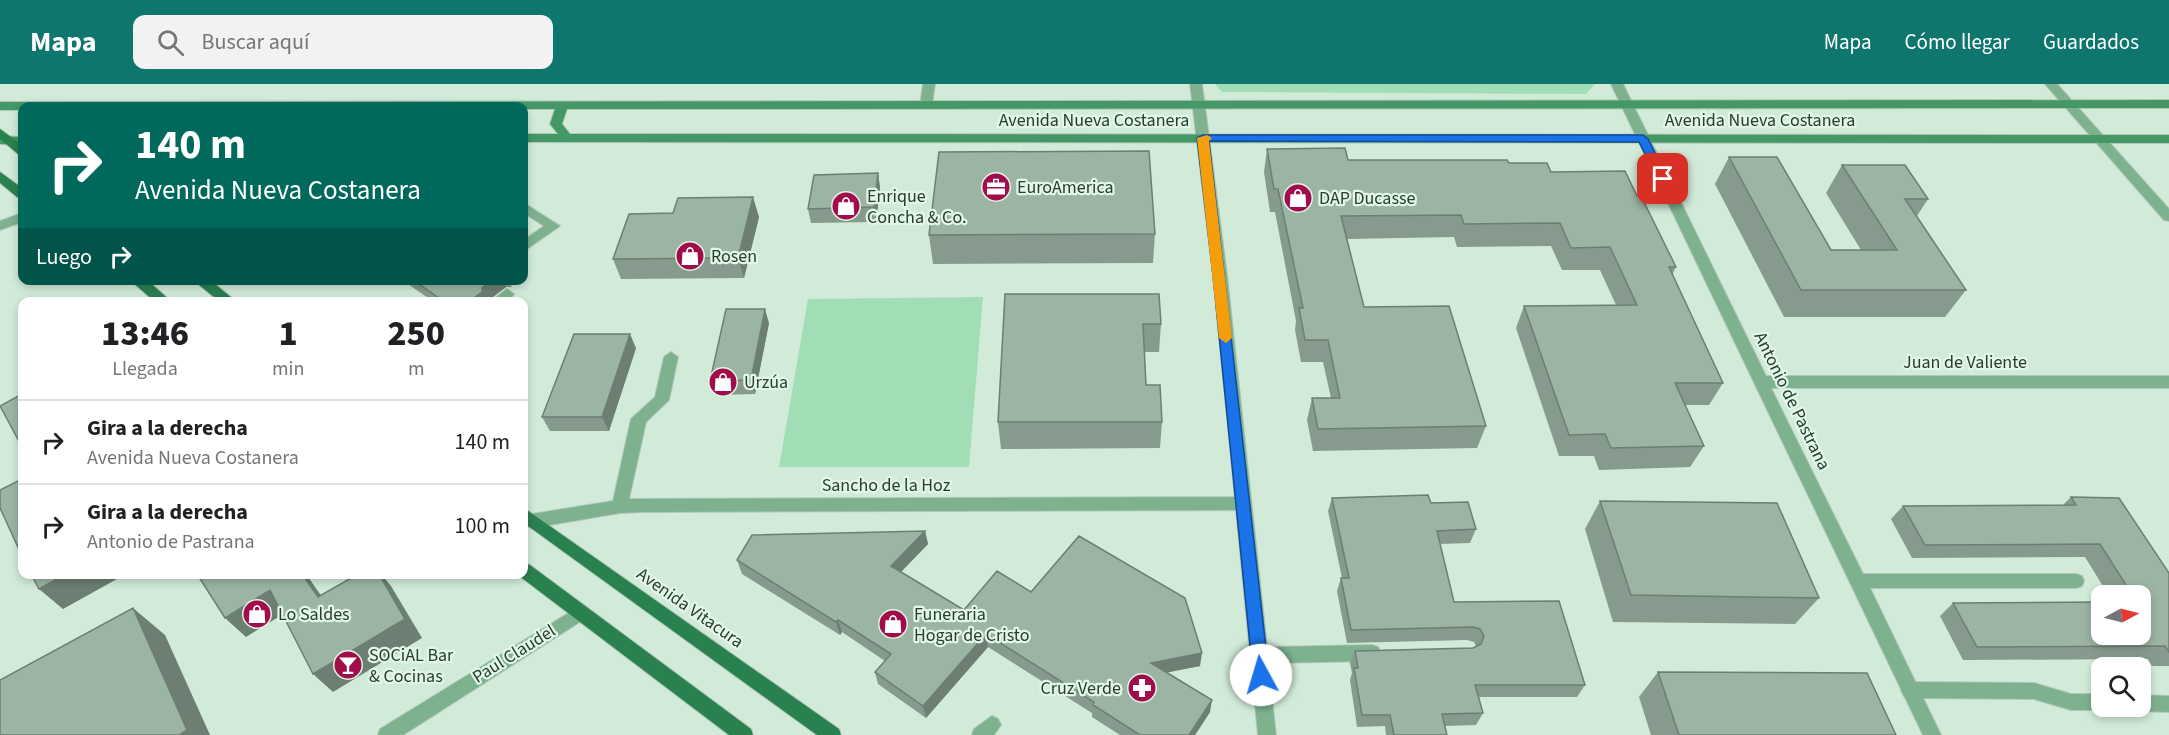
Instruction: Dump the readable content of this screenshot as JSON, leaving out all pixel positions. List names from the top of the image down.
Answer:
{
  "streets": {
    "main road": ["Avenida Nueva Costanera", "Avenida Vitacura"],
    "street": [
      "Juan de Valiente",
      "Antonio de Pastrana",
      "Sancho de la Hoz",
      "Paul Claudel"
    ]
  },
  "crossings": [
    ["Avenida Nueva Costanera", "Antonio de Pastrana"],
    ["Juan de Valiente", "Antonio de Pastrana"],
    ["Sancho de la Hoz", "Avenida Vitacura"]
  ],
  "places": {
    "office": ["EuroAmerica"],
    "shop": [
      "DAP Ducasse",
      "Enrique Concha & Co.",
      "Rosen",
      "Urzúa",
      "Lo Saldes",
      "Funeraria Hogar de Cristo"
    ],
    "bar": ["SOCiAL Bar & Cocinas"],
    "pharmacy": ["Cruz Verde"]
  },
  "north": "right",
  "page": {
    "header": "Mapa",
    "search": "Buscar aquí",
    "nav": ["Mapa", "Cómo llegar", "Guardados"],
    "turn": ["140 m", "Avenida Nueva Costanera"],
    "then": "Luego",
    "eta": [
      "13:46",
      "Llegada",
      "1",
      "min",
      "250",
      "m"
    ],
    "list": [
      {
        "name": "Gira a la derecha",
        "note": "Avenida Nueva Costanera",
        "value": "140 m"
      },
      {
        "name": "Gira a la derecha",
        "note": "Antonio de Pastrana",
        "value": "100 m"
      }
    ]
  }
}
